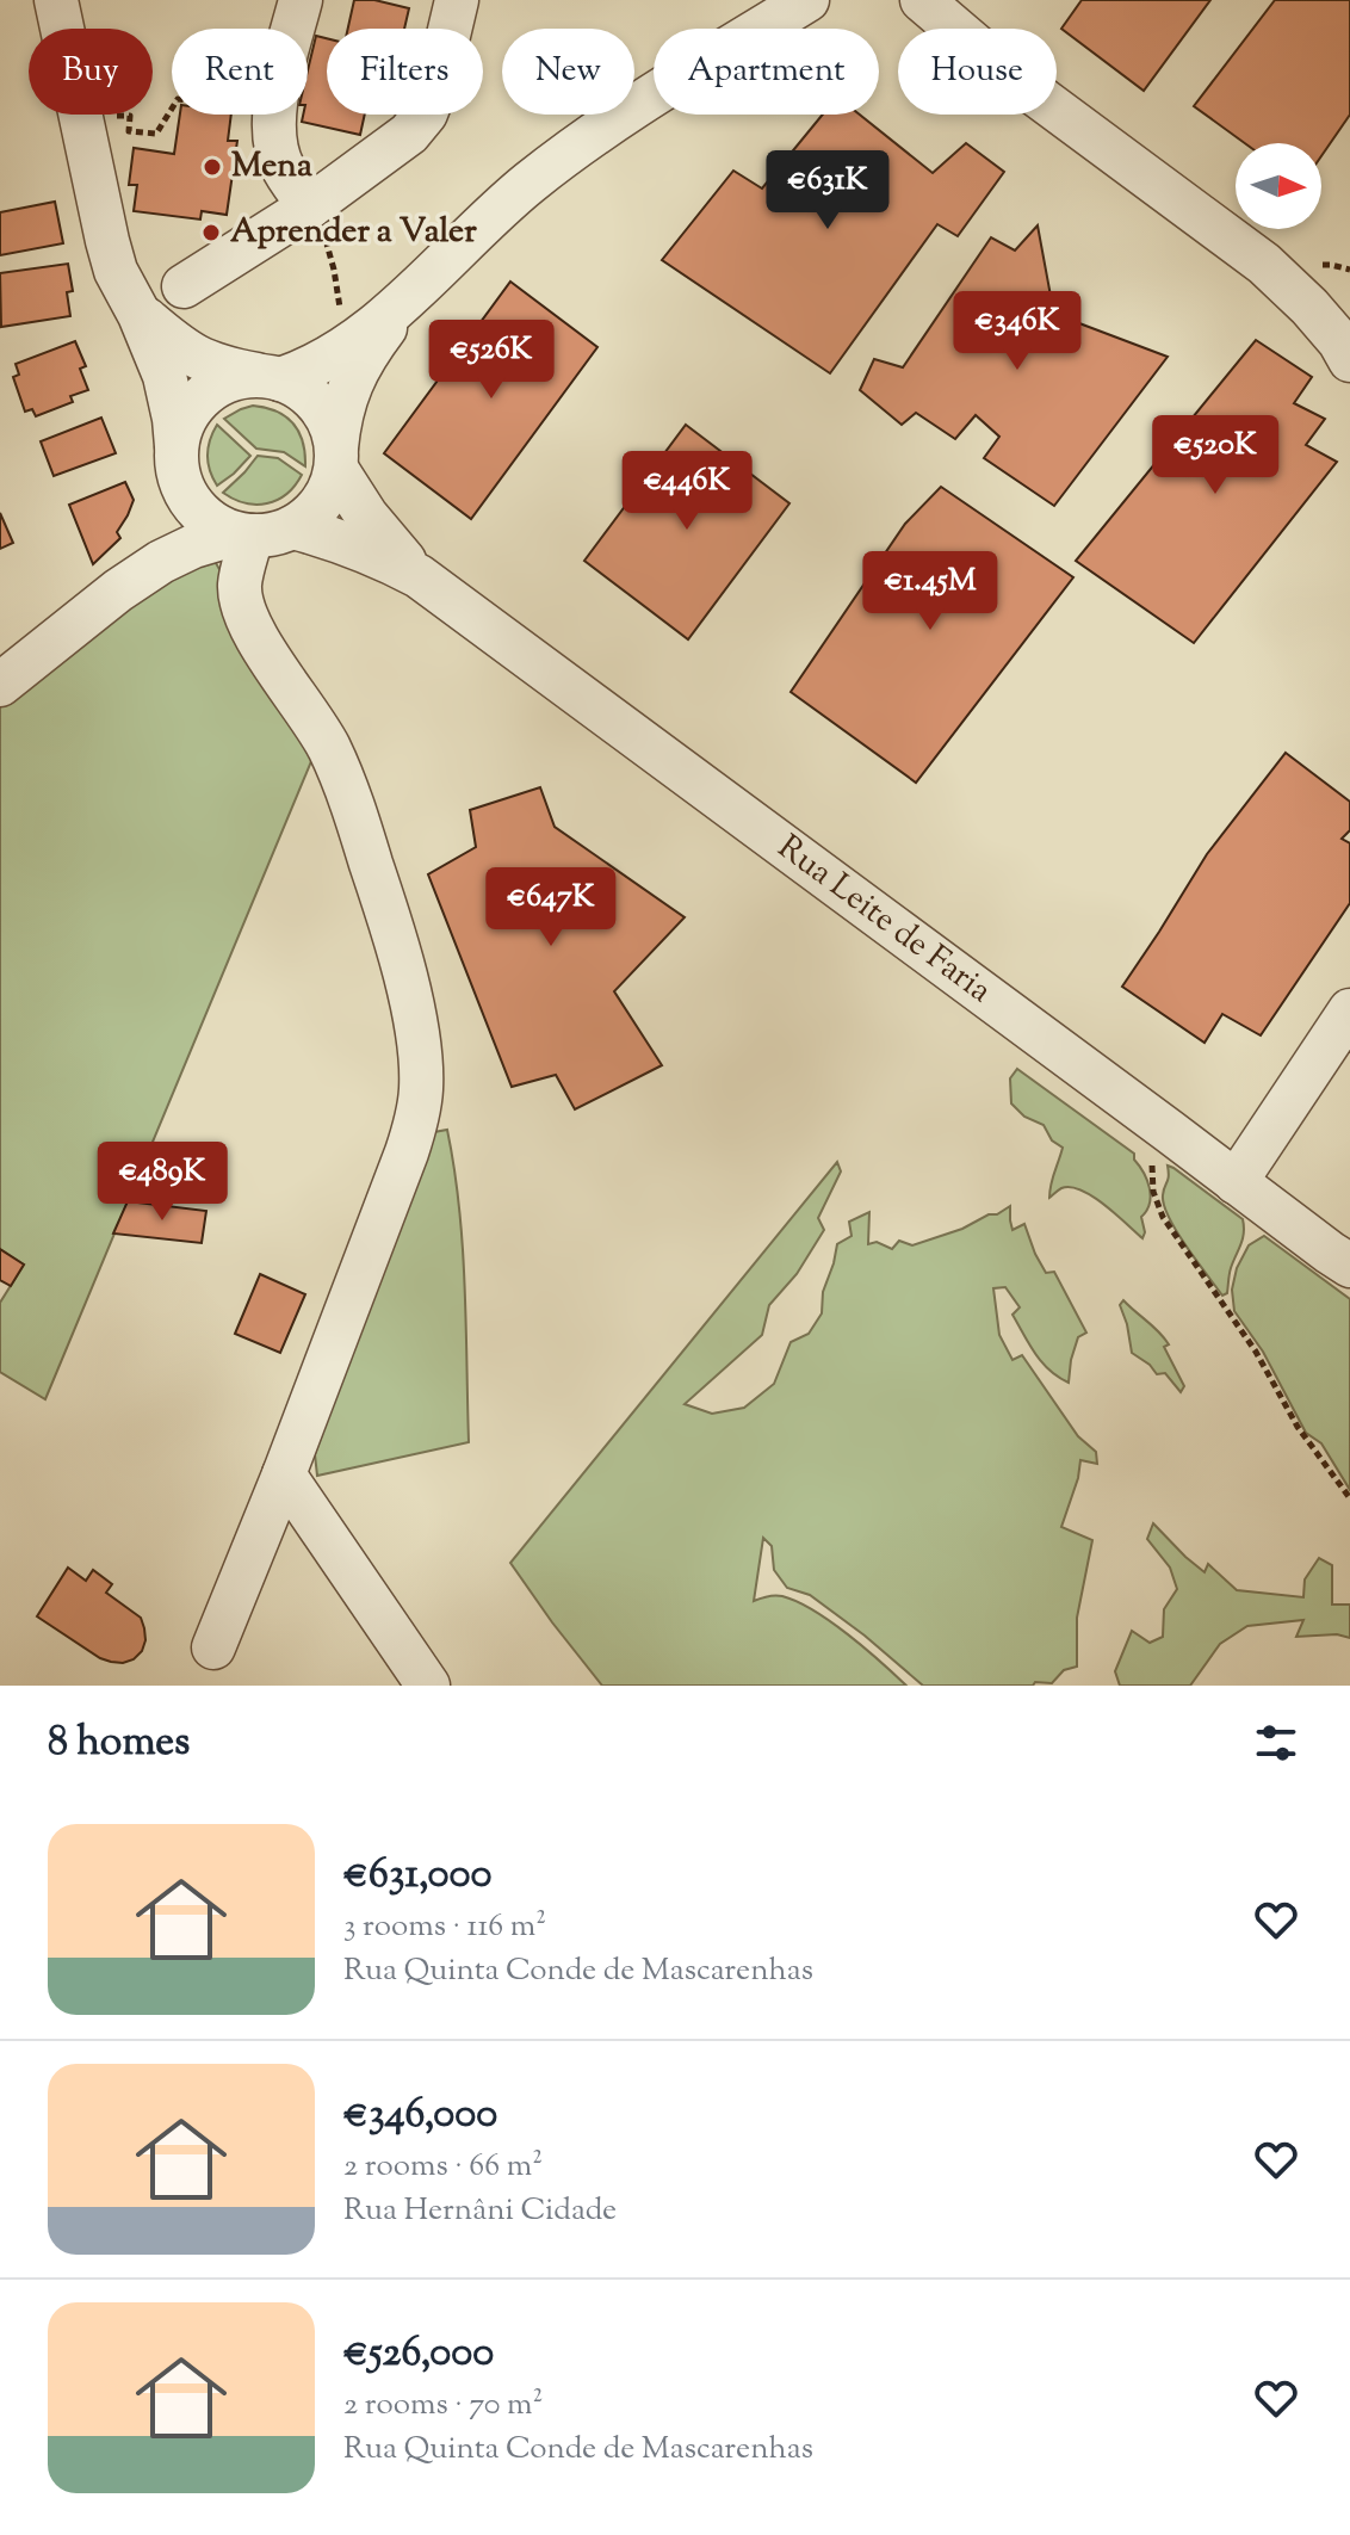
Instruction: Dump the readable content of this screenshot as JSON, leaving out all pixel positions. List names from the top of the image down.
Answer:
{
  "streets": {
    "street": ["Rua Leite de Faria"]
  },
  "places": ["Mena", "Aprender a Valer"],
  "north": "right",
  "page": {
    "chip": [
      "Buy",
      "Rent",
      "Filters",
      "New",
      "Apartment",
      "House"
    ],
    "price": [
      "€631K",
      "€346K",
      "€526K",
      "€520K",
      "€446K",
      "€1.45M",
      "€647K",
      "€489K"
    ],
    "heading": "8 homes",
    "list": [
      {
        "name": "€631,000",
        "note": "3 rooms · 116 m² · Rua Quinta Conde de Mascarenhas"
      },
      {
        "name": "€346,000",
        "note": "2 rooms · 66 m² · Rua Hernâni Cidade"
      },
      {
        "name": "€526,000",
        "note": "2 rooms · 70 m² · Rua Quinta Conde de Mascarenhas"
      }
    ]
  }
}
